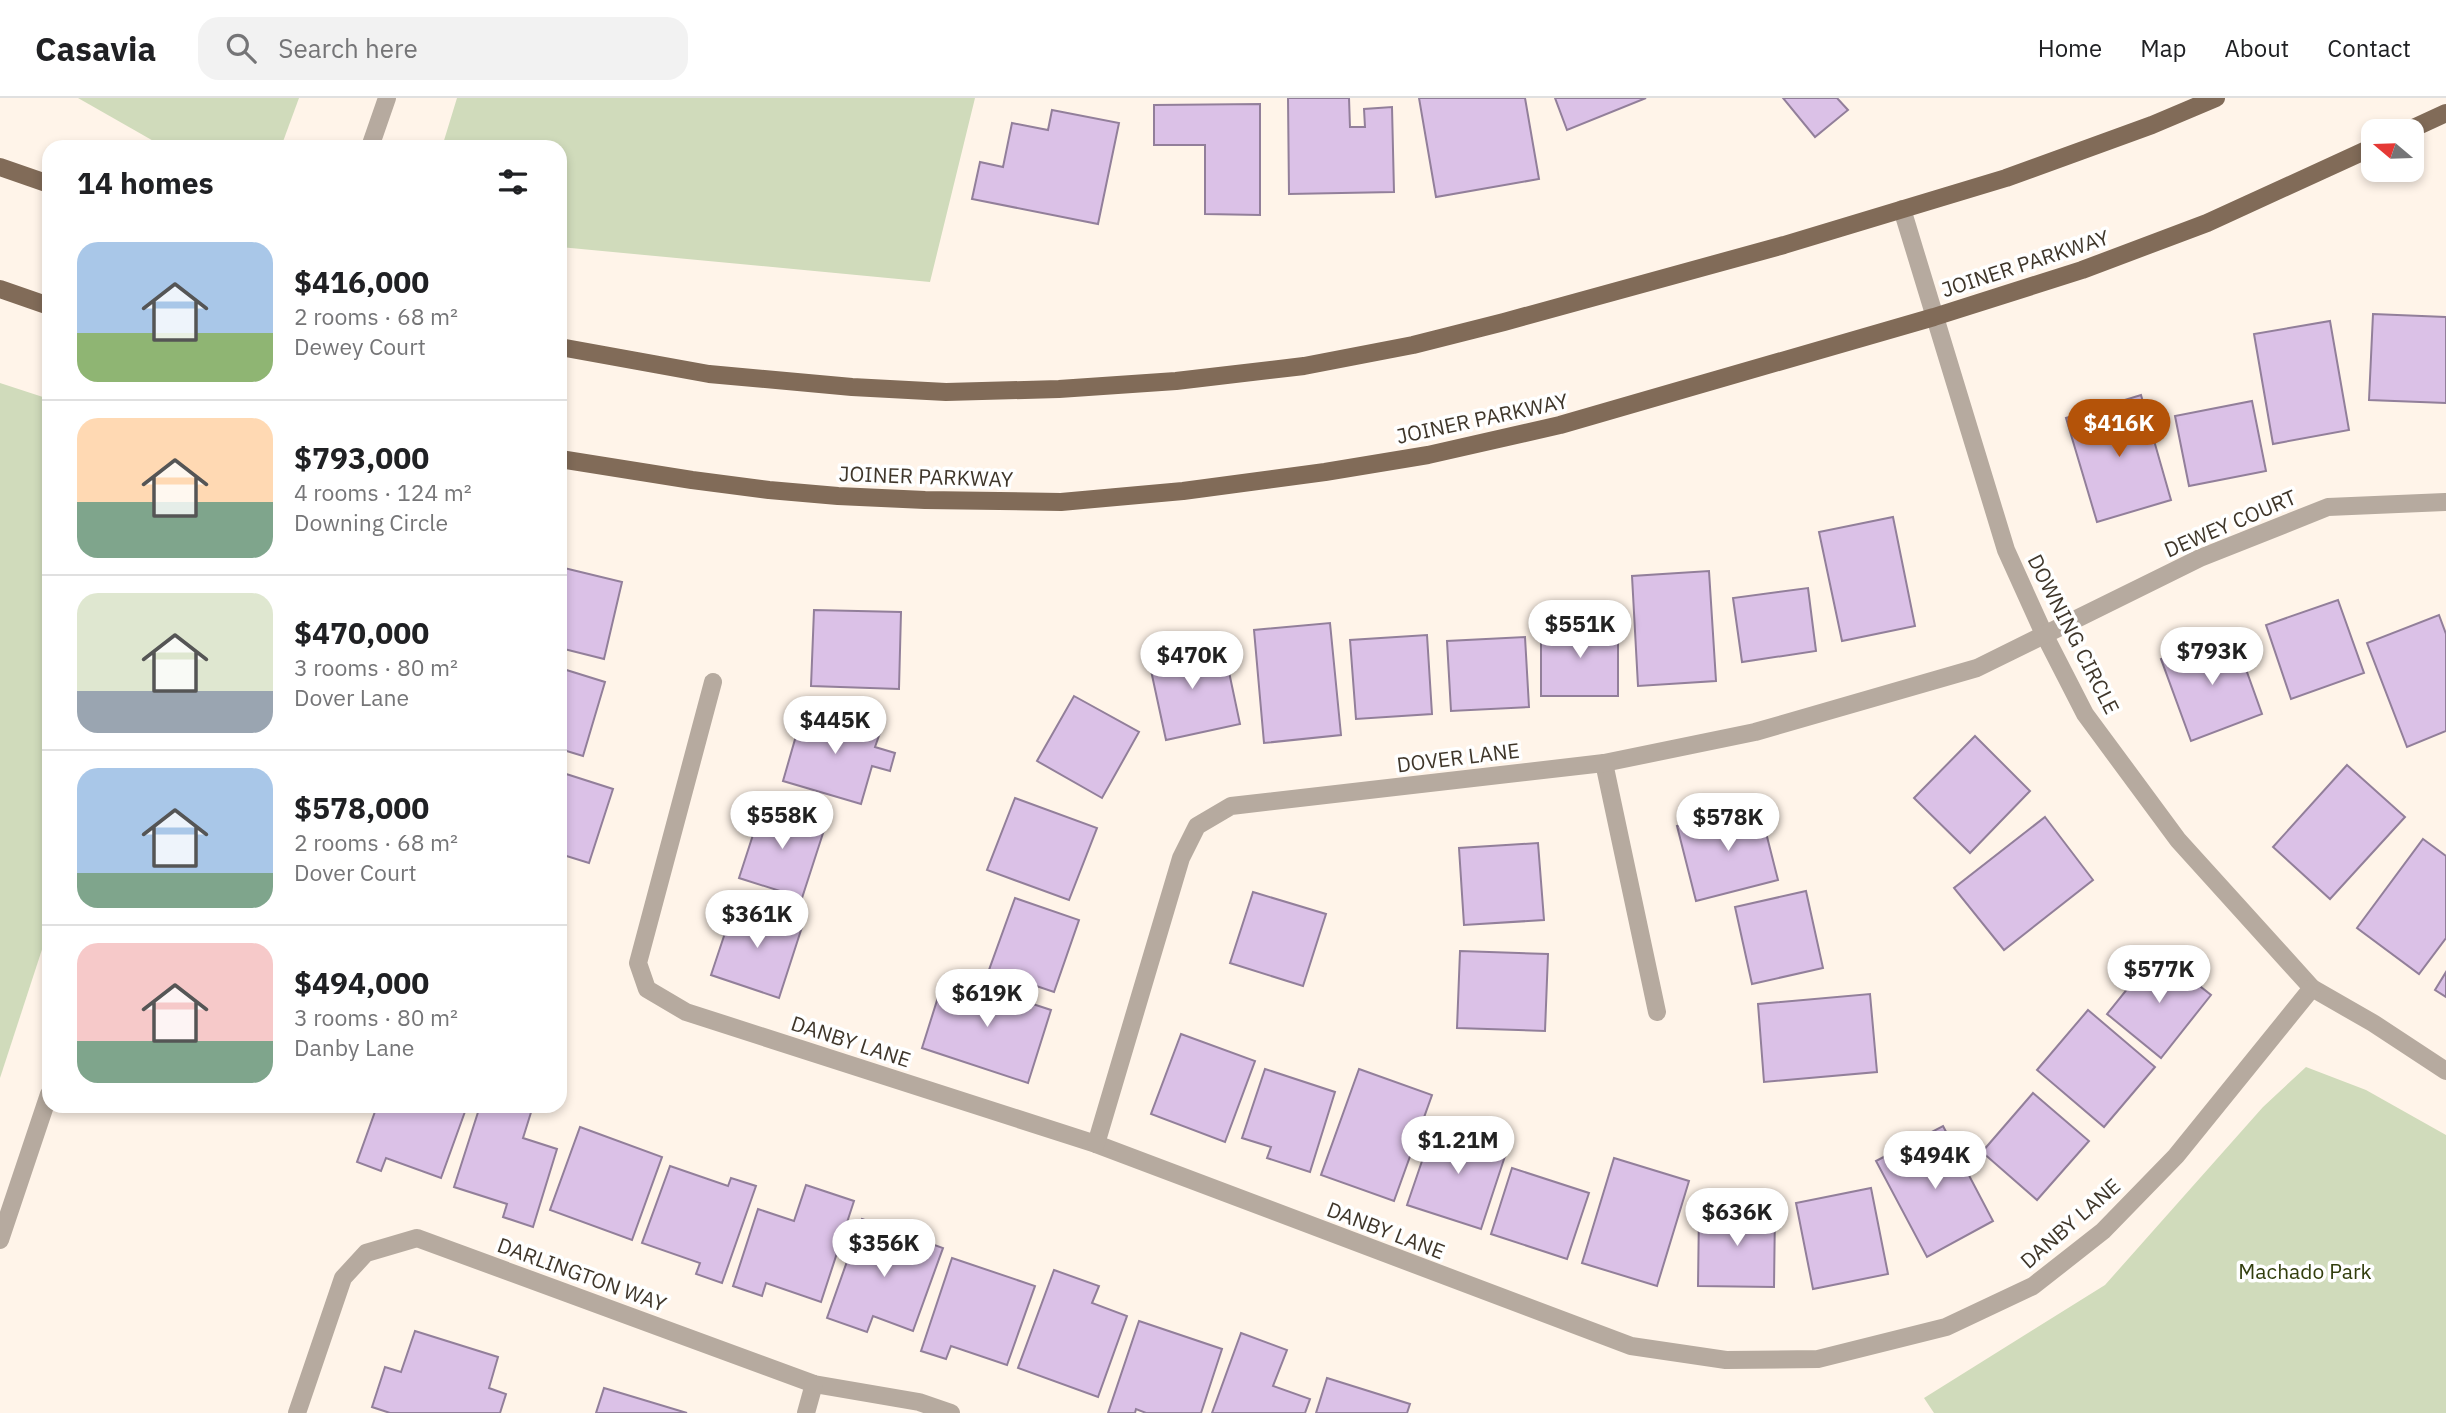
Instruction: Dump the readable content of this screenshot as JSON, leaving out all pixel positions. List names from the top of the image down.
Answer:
{
  "streets": {
    "main road": ["JOINER PARKWAY"],
    "street": [
      "DEWEY COURT",
      "DOWNING CIRCLE",
      "DOVER LANE",
      "DANBY LANE",
      "DARLINGTON WAY"
    ]
  },
  "crossings": [
    ["JOINER PARKWAY", "DOWNING CIRCLE"],
    ["DEWEY COURT", "DOWNING CIRCLE"],
    ["DEWEY COURT", "DOVER LANE"],
    ["DOWNING CIRCLE", "DOVER LANE"],
    ["DOWNING CIRCLE", "DANBY LANE"],
    ["DOVER LANE", "DANBY LANE"]
  ],
  "parks": ["Machado Park"],
  "north": "left",
  "page": {
    "header": "Casavia",
    "search": "Search here",
    "nav": [
      "Home",
      "Map",
      "About",
      "Contact"
    ],
    "heading": "14 homes",
    "list": [
      {
        "name": "$416,000",
        "note": "2 rooms · 68 m² · Dewey Court"
      },
      {
        "name": "$793,000",
        "note": "4 rooms · 124 m² · Downing Circle"
      },
      {
        "name": "$470,000",
        "note": "3 rooms · 80 m² · Dover Lane"
      },
      {
        "name": "$578,000",
        "note": "2 rooms · 68 m² · Dover Court"
      },
      {
        "name": "$494,000",
        "note": "3 rooms · 80 m² · Danby Lane"
      }
    ],
    "price": [
      "$416K",
      "$551K",
      "$793K",
      "$470K",
      "$445K",
      "$558K",
      "$578K",
      "$361K",
      "$577K",
      "$619K",
      "$1.21M",
      "$494K",
      "$636K",
      "$356K"
    ]
  }
}
